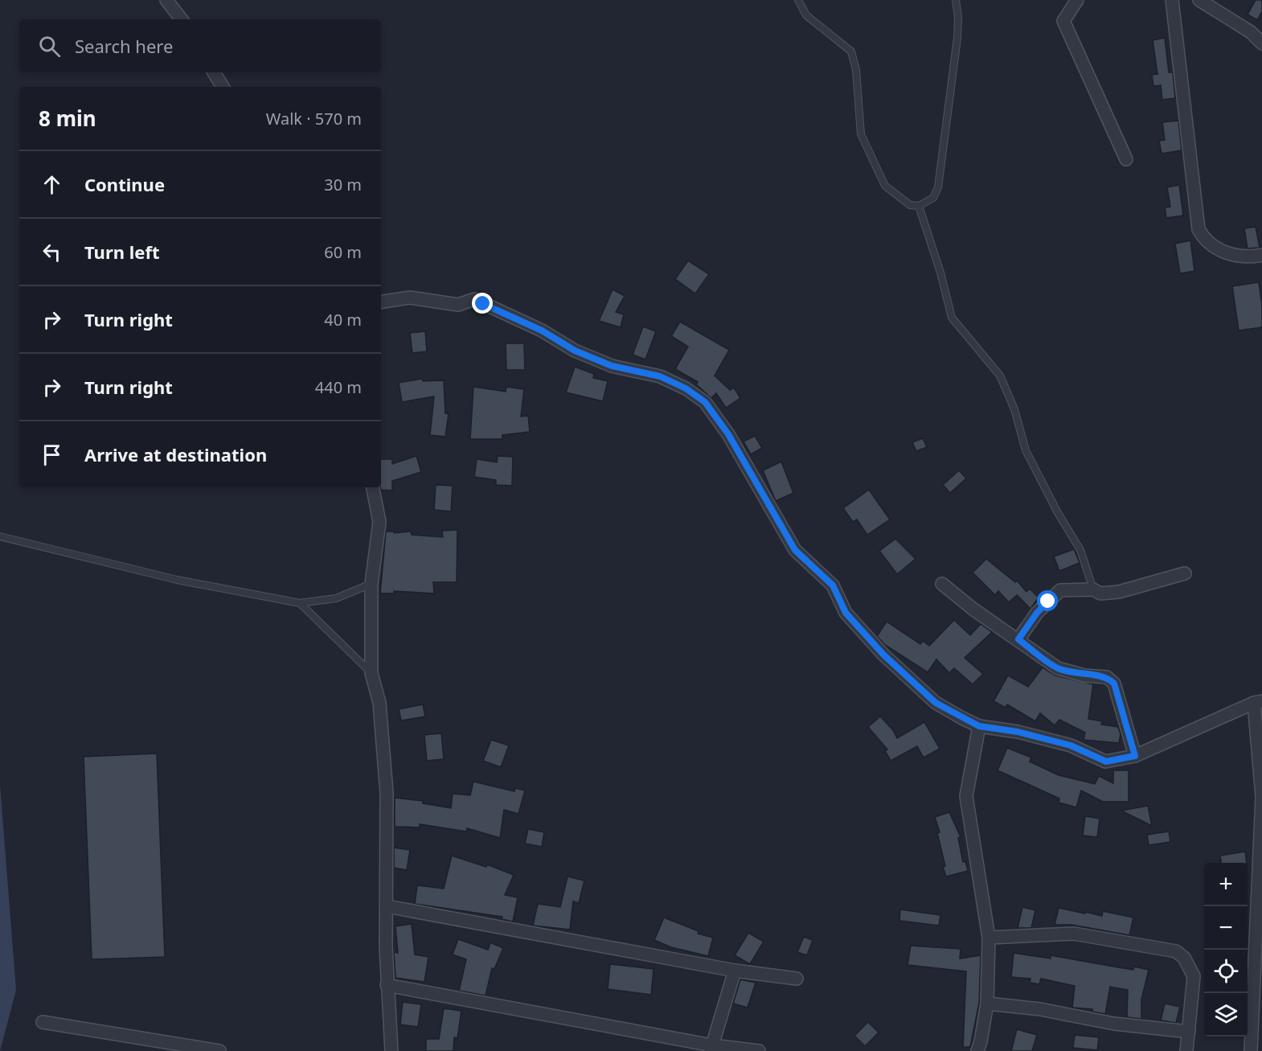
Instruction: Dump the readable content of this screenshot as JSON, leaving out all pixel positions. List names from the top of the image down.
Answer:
{
  "page": {
    "search": "Search here",
    "heading": ["8 min", "Walk · 570 m"],
    "list": [
      ["Continue", "30 m"],
      ["Turn left", "60 m"],
      ["Turn right", "40 m"],
      ["Turn right", "440 m"],
      "Arrive at destination"
    ],
    "map_buttons": ["+", "−"]
  }
}
